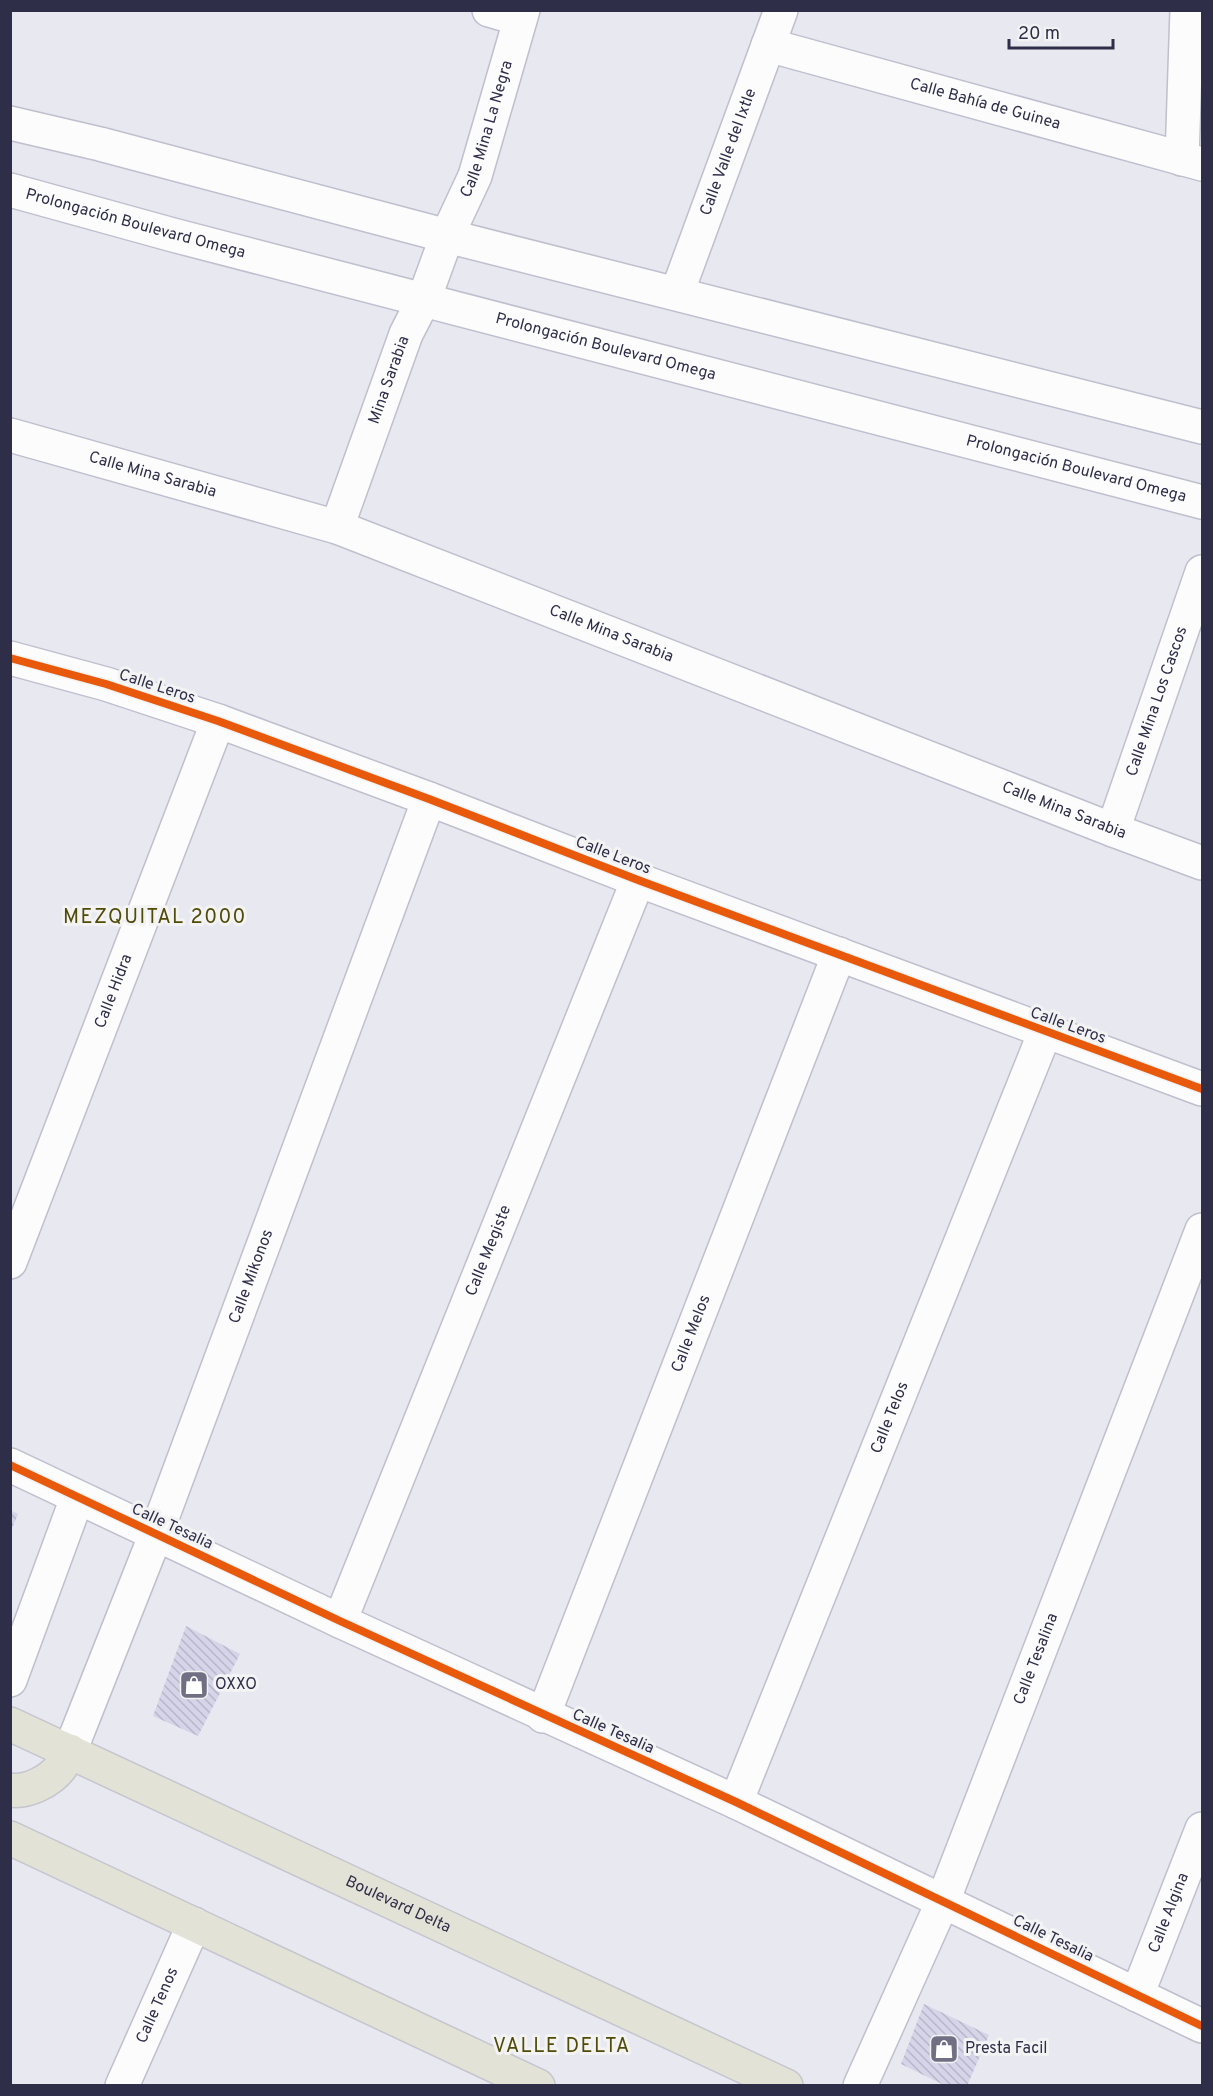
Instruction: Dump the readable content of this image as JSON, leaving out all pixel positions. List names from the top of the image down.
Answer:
{
  "streets": {
    "main road": ["Boulevard Delta"],
    "street": [
      "Calle Bahía de Guinea",
      "Calle Mina La Negra",
      "Calle Valle del Ixtle",
      "Prolongación Boulevard Omega",
      "Mina Sarabia",
      "Calle Mina Sarabia",
      "Calle Leros",
      "Calle Mina Los Cascos",
      "Calle Hidra",
      "Calle Megiste",
      "Calle Mikonos",
      "Calle Melos",
      "Calle Telos",
      "Calle Tesalia",
      "Calle Tesalina",
      "Calle Algina",
      "Calle Tenos"
    ]
  },
  "crossings": [
    ["Calle Bahía de Guinea", "Calle Valle del Ixtle"],
    ["Calle Mina La Negra", "Mina Sarabia"],
    ["Prolongación Boulevard Omega", "Mina Sarabia"],
    ["Mina Sarabia", "Calle Mina Sarabia"],
    ["Calle Mina Sarabia", "Calle Mina Los Cascos"],
    ["Calle Leros", "Calle Hidra"],
    ["Calle Leros", "Calle Megiste"],
    ["Calle Leros", "Calle Mikonos"],
    ["Calle Leros", "Calle Melos"],
    ["Calle Leros", "Calle Telos"],
    ["Calle Megiste", "Calle Tesalia"],
    ["Calle Mikonos", "Calle Tesalia"],
    ["Calle Mikonos", "Boulevard Delta"],
    ["Calle Melos", "Calle Tesalia"],
    ["Calle Telos", "Calle Tesalia"],
    ["Calle Tesalia", "Calle Tesalina"],
    ["Calle Tesalia", "Calle Algina"]
  ],
  "districts": ["MEZQUITAL 2000", "VALLE DELTA"],
  "places": {
    "shop": ["OXXO", "Presta Facil"]
  },
  "scale_bar": "20 m"
}
